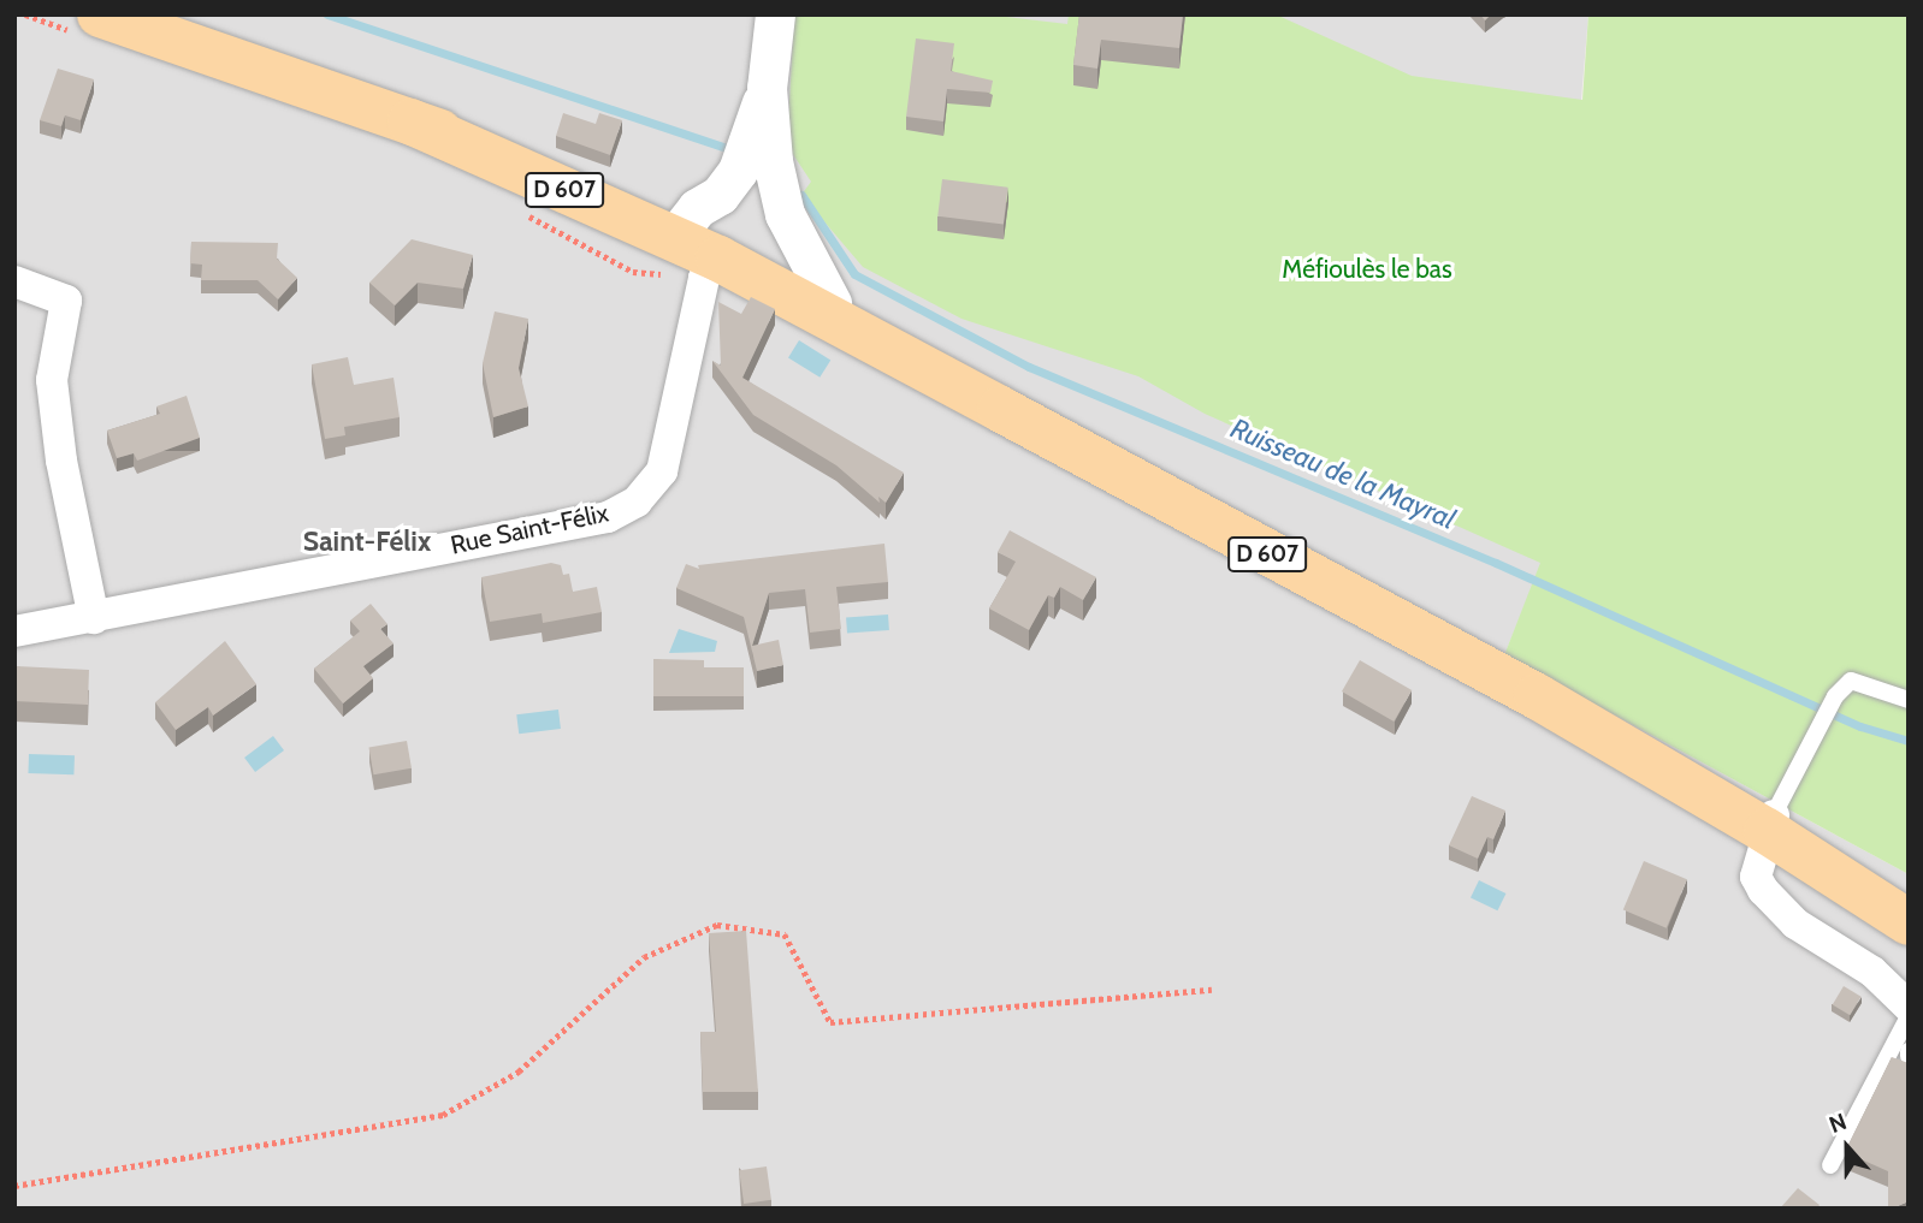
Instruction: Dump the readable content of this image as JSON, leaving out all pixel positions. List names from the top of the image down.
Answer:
{
  "streets": {
    "main road": ["D 607"],
    "street": ["Rue Saint-Félix"]
  },
  "crossings": [
    ["D 607", "Rue Saint-Félix"]
  ],
  "districts": ["Saint-Félix"],
  "water": ["Ruisseau de la Mayral"],
  "parks": ["Méfioulès le bas"],
  "north": "top"
}
